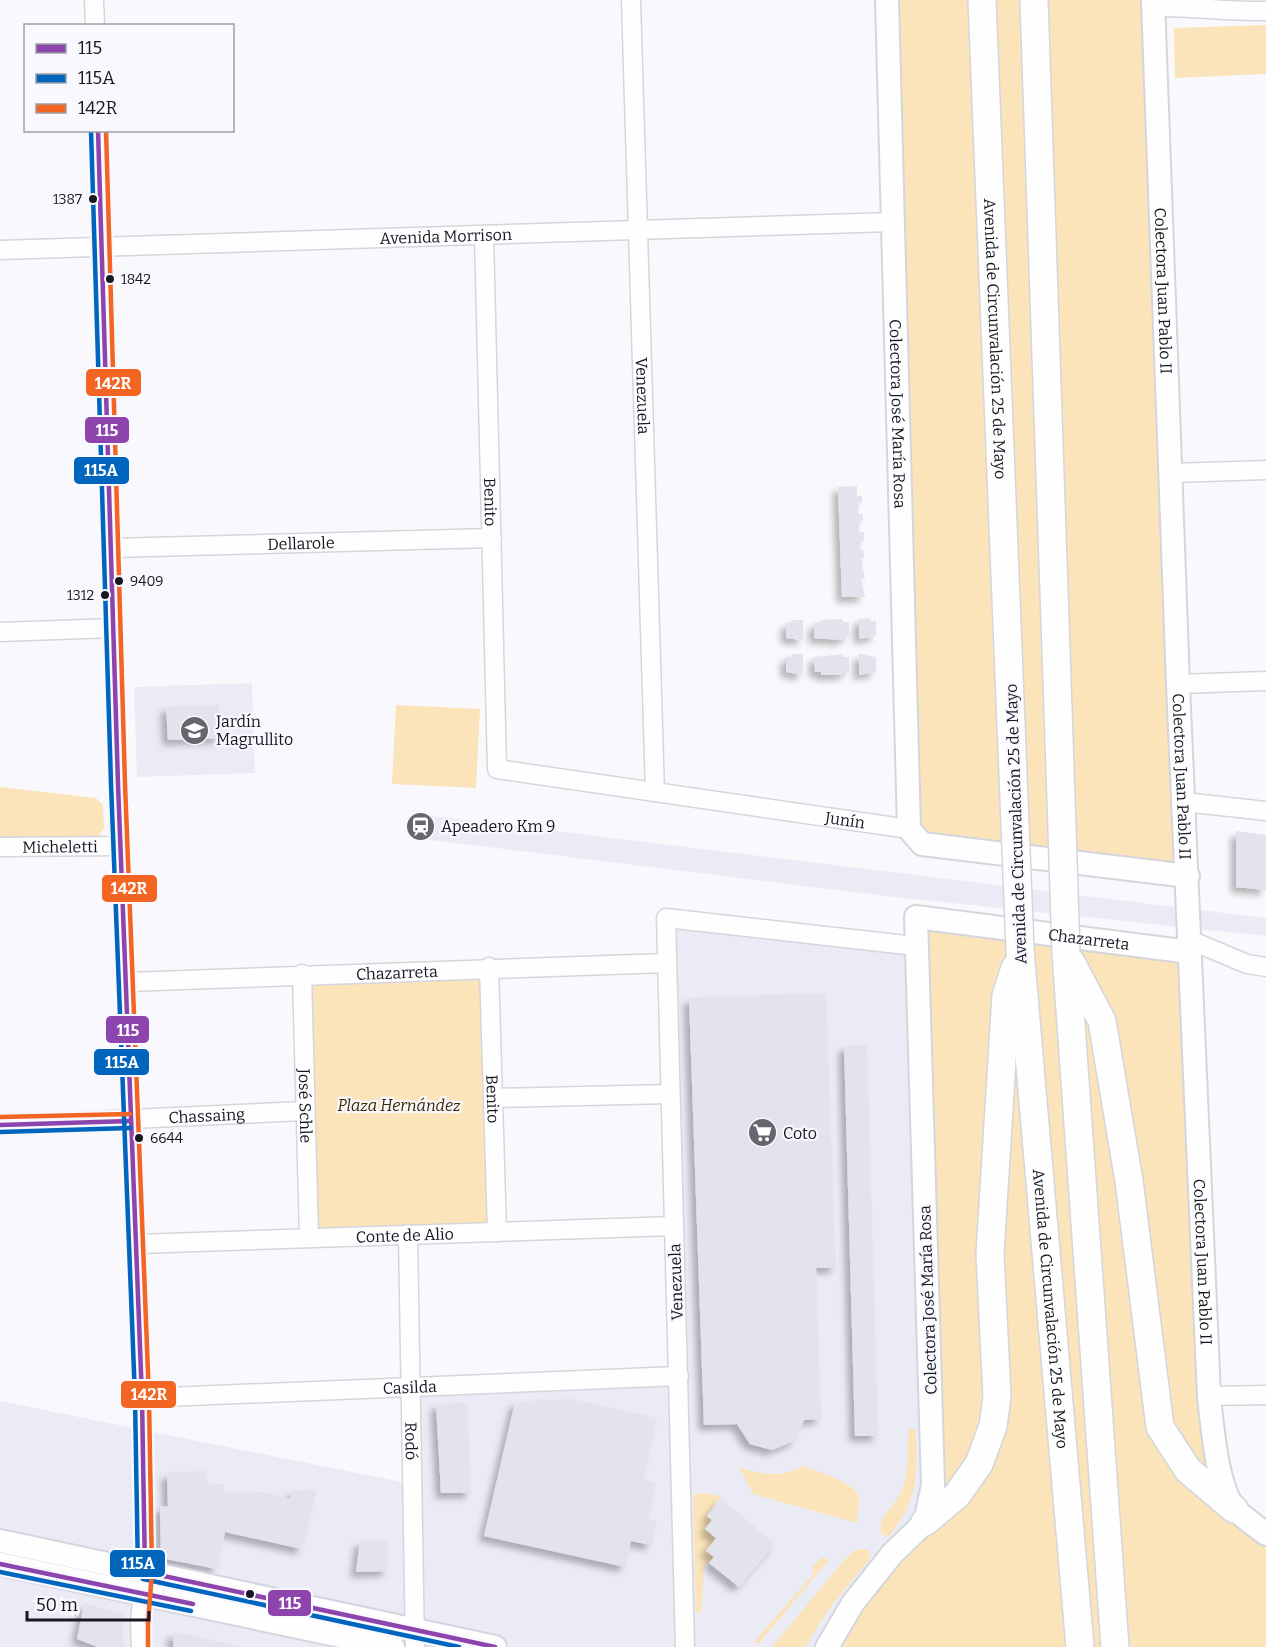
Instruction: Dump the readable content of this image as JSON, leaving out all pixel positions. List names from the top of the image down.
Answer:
{
  "streets": {
    "highway": ["Avenida de Circunvalación 25 de Mayo"],
    "main road": [
      "Colectora Juan Pablo II",
      "Colectora José María Rosa",
      "Junín",
      "Chazarreta"
    ],
    "street": [
      "Avenida Morrison",
      "Venezuela",
      "Benito",
      "Dellarole",
      "Micheletti",
      "José Schle",
      "Chassaing",
      "Conte de Alio",
      "Casilda",
      "Rodó"
    ]
  },
  "crossings": [
    ["Avenida Morrison", "Venezuela"],
    ["Avenida Morrison", "Colectora José María Rosa"],
    ["Avenida Morrison", "Benito"],
    ["Colectora Juan Pablo II", "Junín"],
    ["Colectora Juan Pablo II", "Chazarreta"],
    ["Venezuela", "Colectora José María Rosa"],
    ["Venezuela", "Junín"],
    ["Venezuela", "Chazarreta"],
    ["Venezuela", "Conte de Alio"],
    ["Venezuela", "Casilda"],
    ["Colectora José María Rosa", "Junín"],
    ["Colectora José María Rosa", "Chazarreta"],
    ["Benito", "Dellarole"],
    ["Benito", "Junín"],
    ["Benito", "Chazarreta"],
    ["Benito", "Conte de Alio"],
    ["Chazarreta", "José Schle"],
    ["José Schle", "Chassaing"],
    ["José Schle", "Conte de Alio"],
    ["Conte de Alio", "Rodó"],
    ["Casilda", "Rodó"]
  ],
  "parks": ["Plaza Hernández"],
  "places": {
    "other": [
      "1387",
      "1842",
      "9409",
      "1312",
      "6644"
    ],
    "school or university": ["Jardín Magrullito"],
    "station": ["Apeadero Km 9"],
    "supermarket": ["Coto"]
  },
  "lines": ["transit line 115", "transit line 115A", "transit line 142R"],
  "legend": ["115", "115A", "142R"],
  "scale_bar": "50 m"
}
